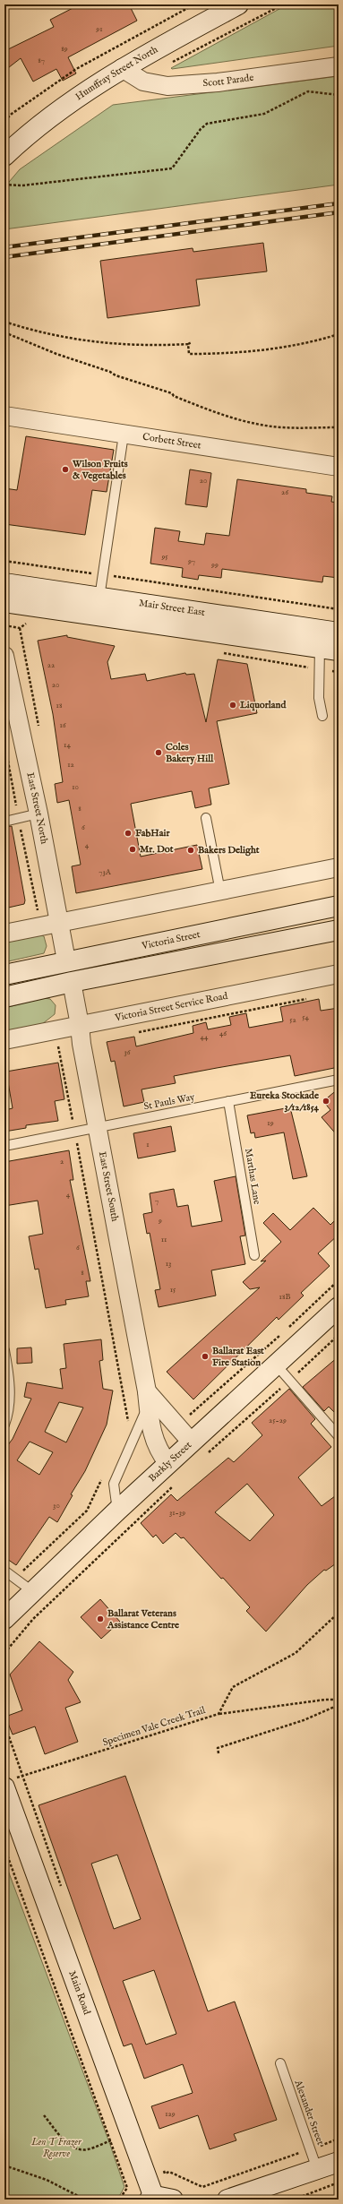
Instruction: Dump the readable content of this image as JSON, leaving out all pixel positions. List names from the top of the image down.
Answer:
{
  "streets": {
    "main road": [
      "Humffray Street North",
      "Mair Street East",
      "Victoria Street",
      "Barkly Street",
      "Main Road"
    ],
    "street": [
      "Scott Parade",
      "Corbett Street",
      "East Street North",
      "Victoria Street Service Road",
      "East Street South"
    ],
    "lane": ["St Pauls Way", "Marthas Lane", "Alexander Street"],
    "path": ["Specimen Vale Creek Trail"]
  },
  "crossings": [
    ["Humffray Street North", "Scott Parade"],
    ["East Street North", "Victoria Street"],
    ["Victoria Street Service Road", "East Street South"],
    ["St Pauls Way", "Marthas Lane"],
    ["St Pauls Way", "East Street South"],
    ["East Street South", "Barkly Street"]
  ],
  "parks": ["Len T Frazer Reserve"],
  "places": [
    "Wilson Fruits & Vegetables",
    "Liquorland",
    "Coles Bakery Hill",
    "FabHair",
    "Mr. Dot",
    "Bakers Delight",
    "Eureka Stockade 3/12/1854",
    "Ballarat East Fire Station",
    "Ballarat Veterans Assistance Centre"
  ],
  "house_numbers": [
    "91",
    "89",
    "87",
    "20",
    "26",
    "95",
    "97",
    "99",
    "22",
    "20",
    "18",
    "16",
    "14",
    "12",
    "10",
    "8",
    "6",
    "4",
    "73A",
    "54",
    "52",
    "46",
    "44",
    "36",
    "19",
    "1",
    "2",
    "4",
    "7",
    "9",
    "11",
    "6",
    "13",
    "8",
    "15",
    "18B",
    "25-29",
    "30",
    "31-39",
    "129"
  ]
}
